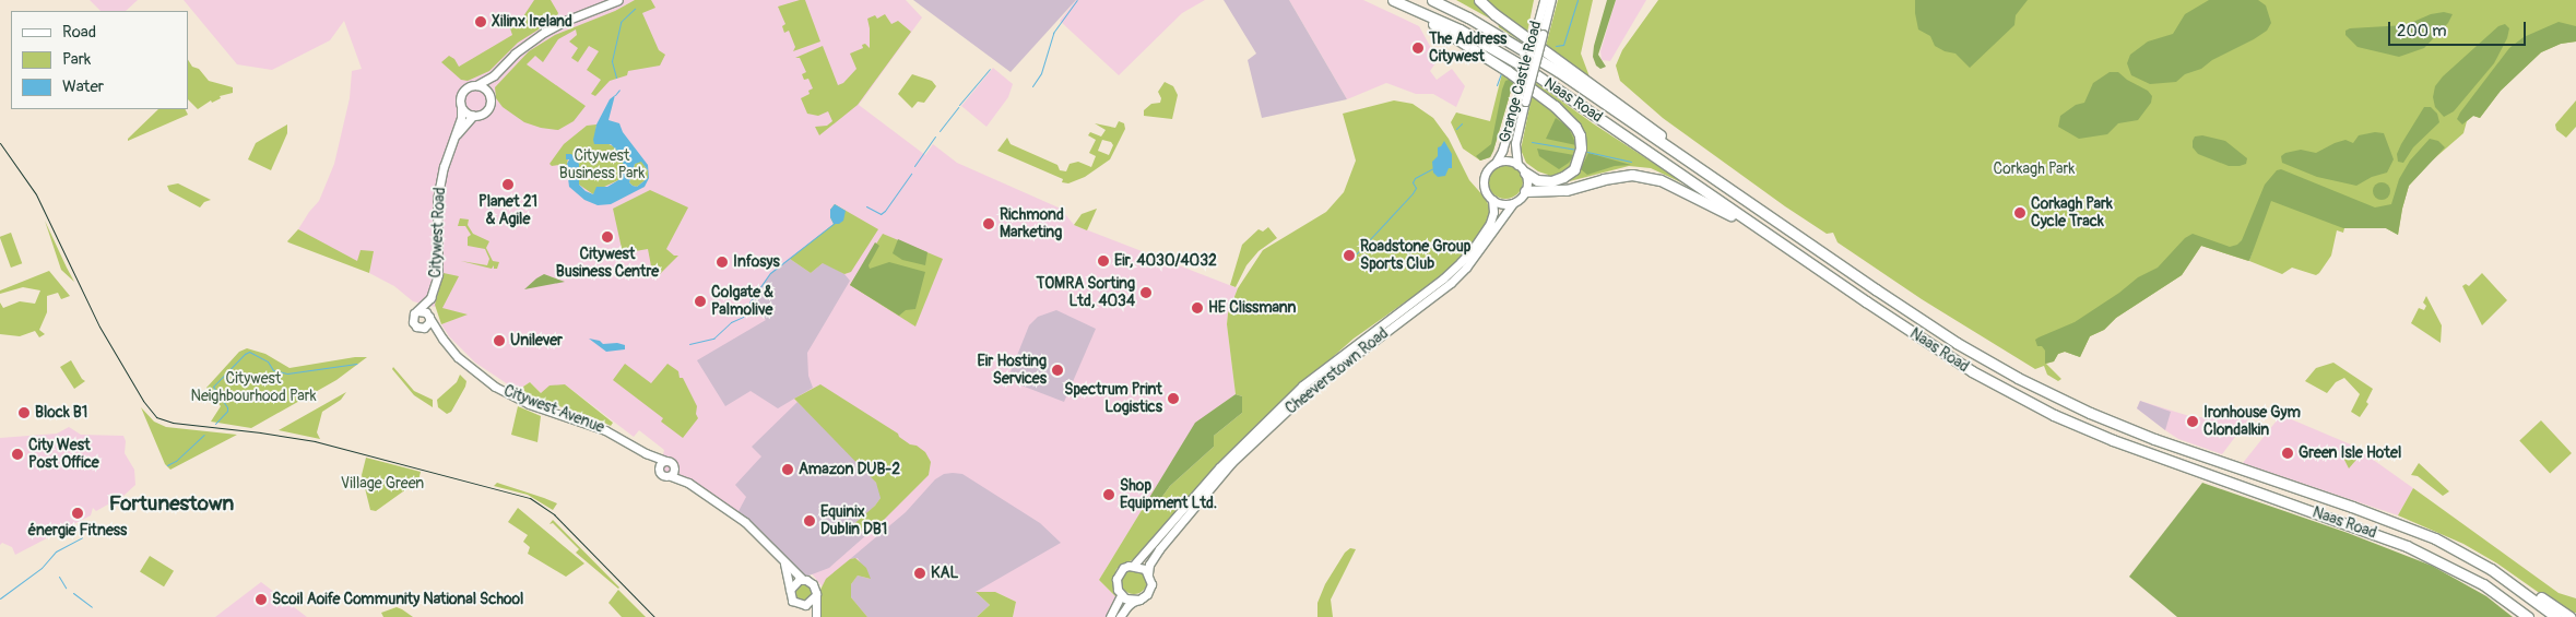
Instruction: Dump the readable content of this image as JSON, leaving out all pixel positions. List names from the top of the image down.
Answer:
{
  "streets": {
    "highway": ["Naas Road"],
    "main road": [
      "Grange Castle Road",
      "Citywest Road",
      "Cheeverstown Road",
      "Citywest Avenue"
    ]
  },
  "crossings": [
    ["Grange Castle Road", "Cheeverstown Road"],
    ["Citywest Road", "Citywest Avenue"]
  ],
  "districts": ["Fortunestown"],
  "parks": [
    "Citywest Business Park",
    "Corkagh Park",
    "Citywest Neighbourhood Park",
    "Village Green"
  ],
  "places": [
    "Xilinx Ireland",
    "The Address Citywest",
    "Planet 21 & Agile",
    "Corkagh Park Cycle Track",
    "Richmond Marketing",
    "Citywest Business Centre",
    "Roadstone Group Sports Club",
    "Eir, 4030/4032",
    "Infosys",
    "TOMRA Sorting Ltd, 4034",
    "Colgate & Palmolive",
    "HE Clissmann",
    "Unilever",
    "Eir Hosting Services",
    "Spectrum Print Logistics",
    "Block B1",
    "Ironhouse Gym Clondalkin",
    "Green Isle Hotel",
    "City West Post Office",
    "Amazon DUB-2",
    "Shop Equipment Ltd.",
    "énergie Fitness",
    "Equinix Dublin DB1",
    "KAL",
    "Scoil Aoife Community National School"
  ],
  "legend": ["Road", "Park", "Water"],
  "scale_bar": "200 m"
}
